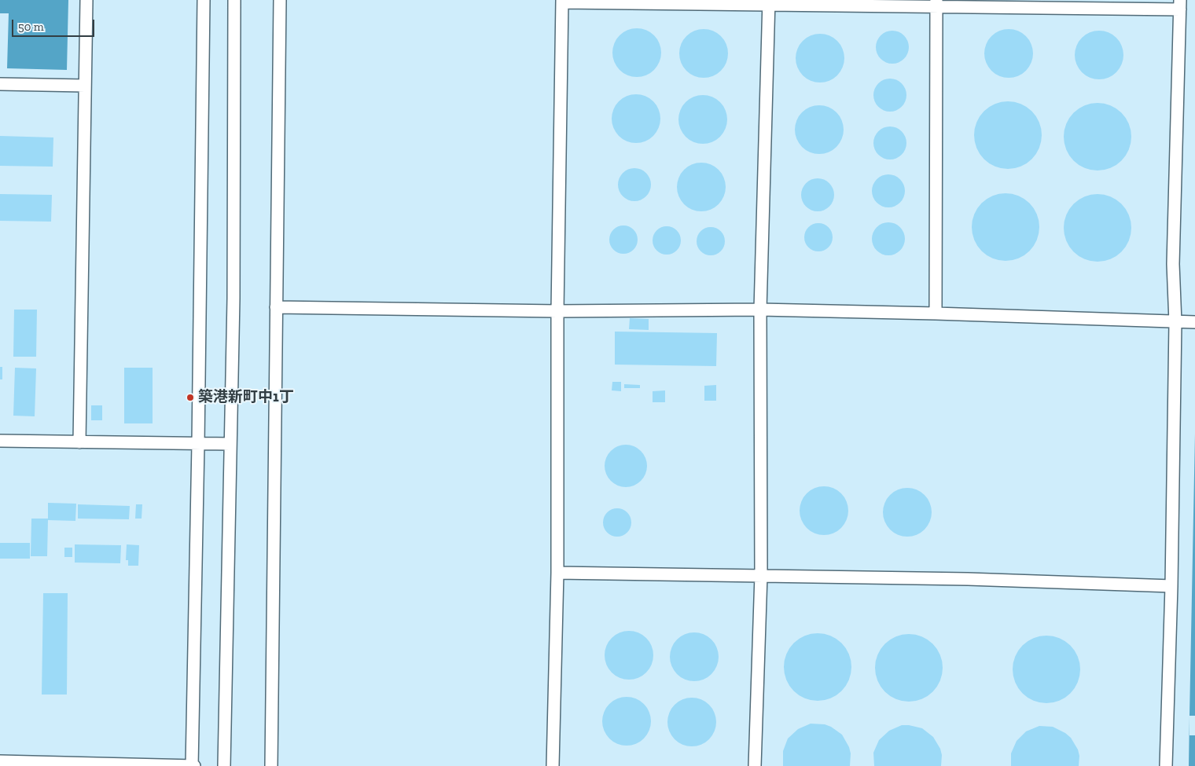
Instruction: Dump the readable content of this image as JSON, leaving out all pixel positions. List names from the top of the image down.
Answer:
{
  "places": ["築港新町中1丁"],
  "scale_bar": "50 m"
}
